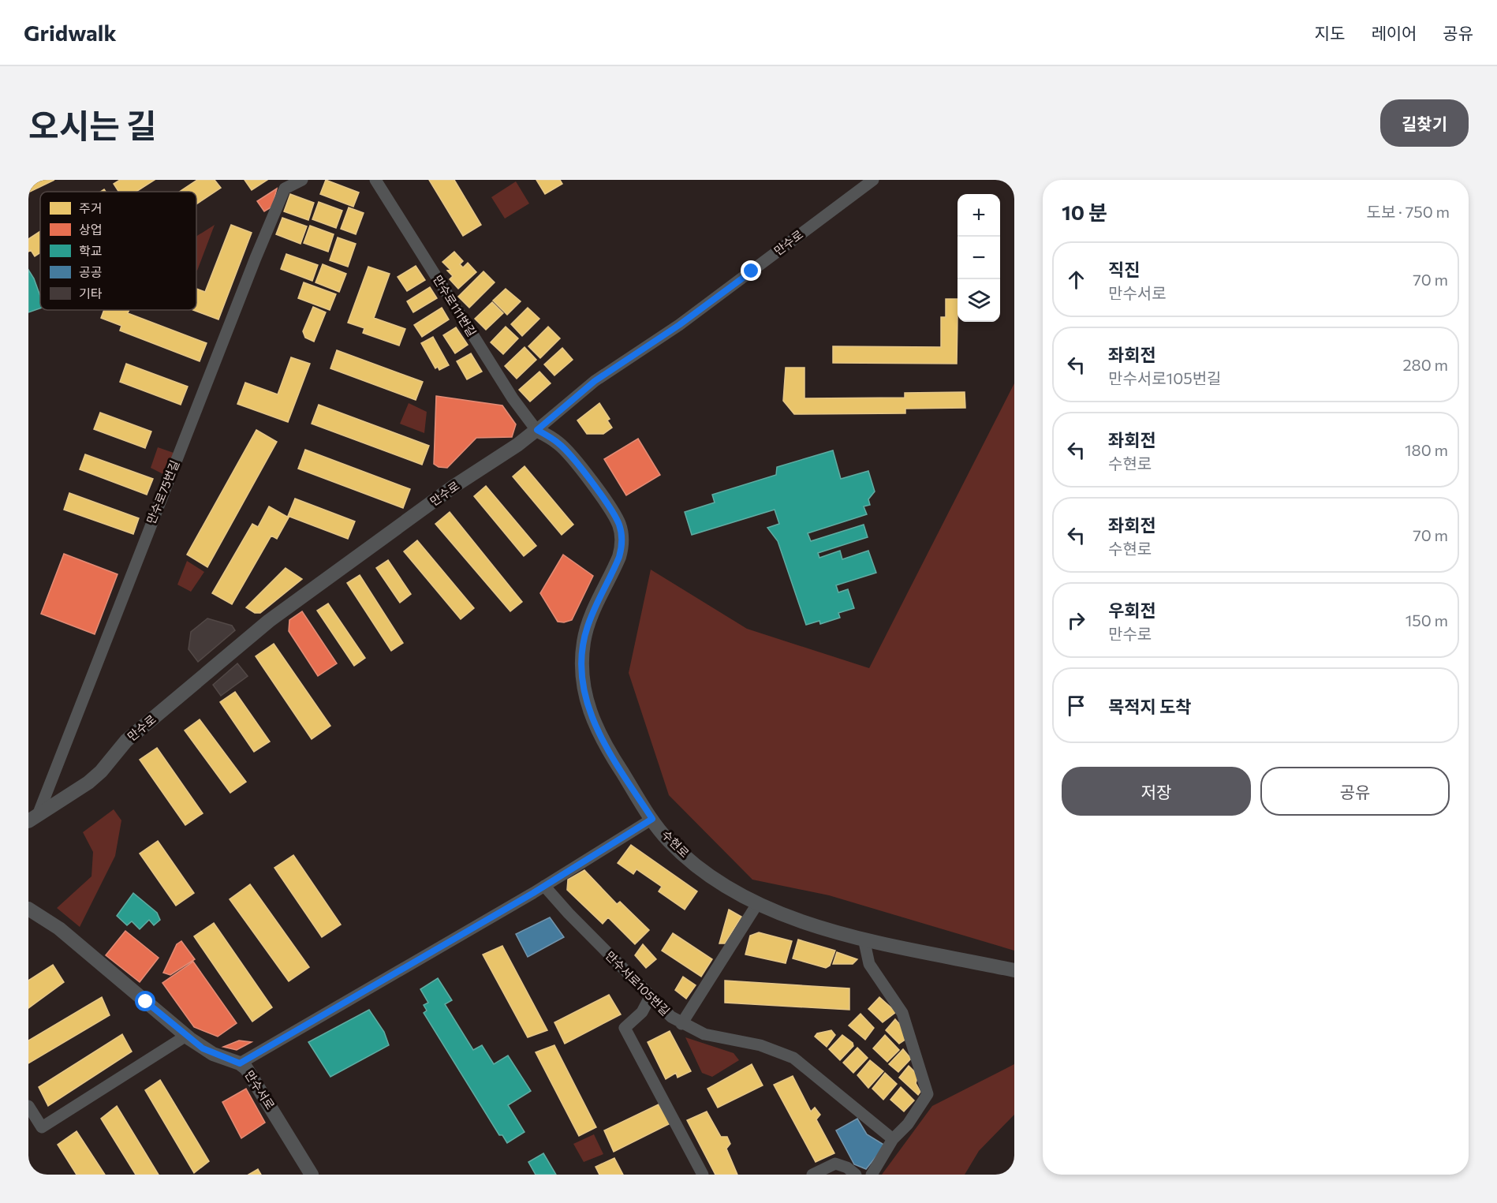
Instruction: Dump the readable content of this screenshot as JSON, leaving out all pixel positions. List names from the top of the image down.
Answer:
{
  "streets": {
    "street": [
      "만수로",
      "만수로111번길",
      "만수로75번길",
      "수현로",
      "만수서로105번길",
      "만수서로"
    ]
  },
  "crossings": [
    ["만수로", "만수로111번길"],
    ["만수로", "만수로75번길"],
    ["만수로", "수현로"],
    ["만수로111번길", "수현로"]
  ],
  "legend": [
    "주거",
    "상업",
    "학교",
    "공공",
    "기타"
  ],
  "page": {
    "header": "Gridwalk",
    "nav": ["지도", "레이어", "공유"],
    "title": "오시는 길",
    "buttons": [
      "길찾기",
      ["저장", "공유"]
    ],
    "heading": ["10 분", "도보 · 750 m"],
    "map_buttons": ["+", "−"],
    "list": [
      ["직진", "만수서로", "70 m"],
      ["좌회전", "만수서로105번길", "280 m"],
      ["좌회전", "수현로", "180 m"],
      ["좌회전", "수현로", "70 m"],
      ["우회전", "만수로", "150 m"],
      "목적지 도착"
    ]
  }
}
